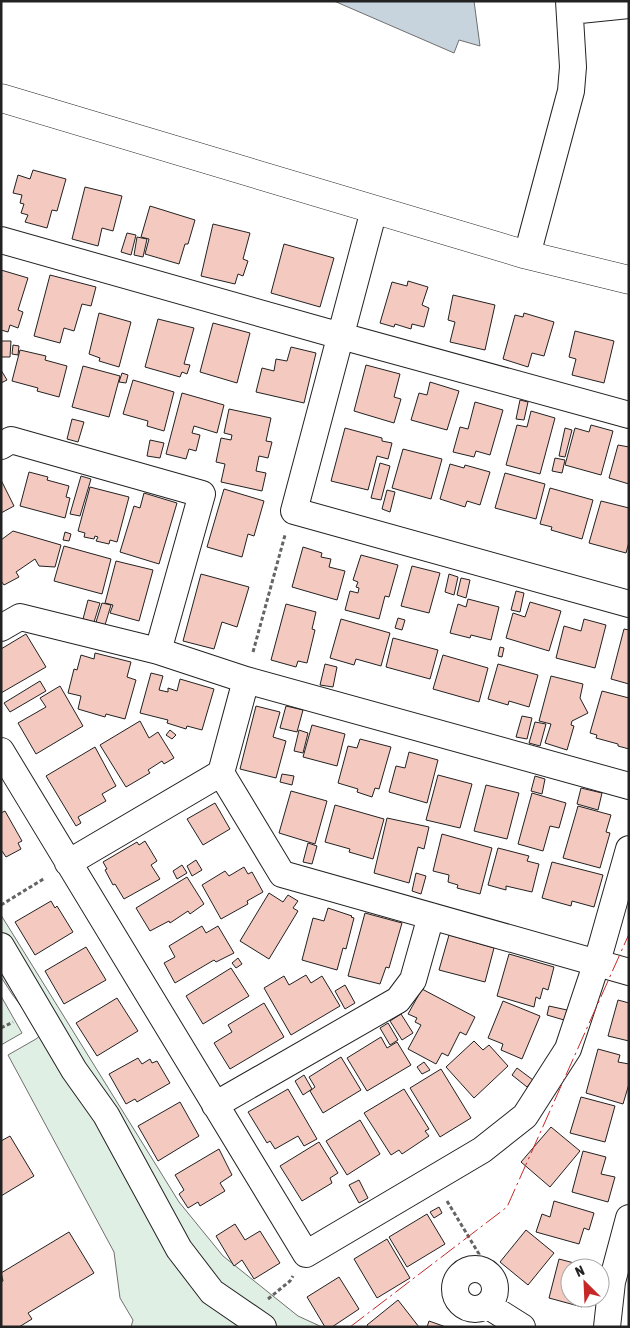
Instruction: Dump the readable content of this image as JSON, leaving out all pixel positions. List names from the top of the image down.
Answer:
{
  "north": "top left"
}
